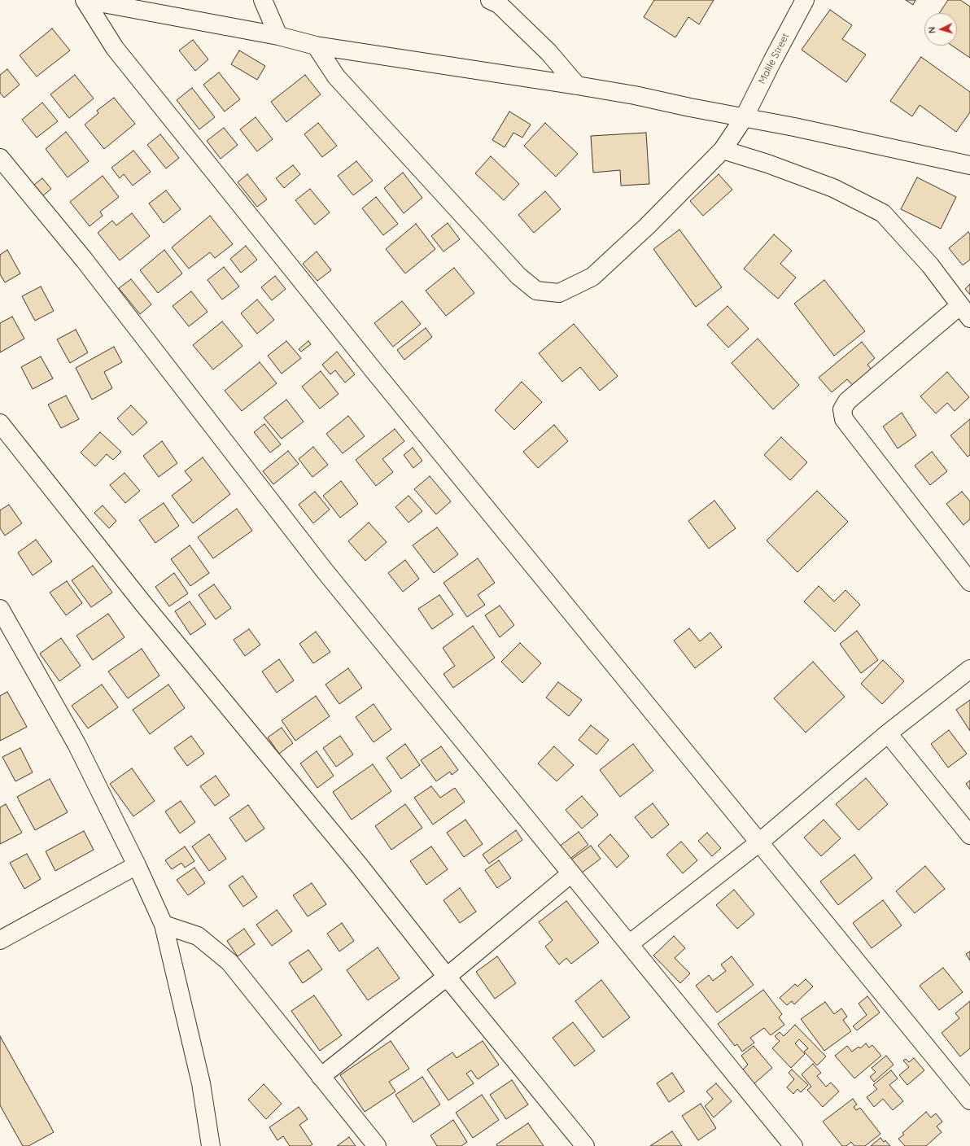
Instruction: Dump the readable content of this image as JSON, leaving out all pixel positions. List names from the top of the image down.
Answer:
{
  "streets": {
    "street": ["Malile Street"]
  },
  "north": "left"
}
